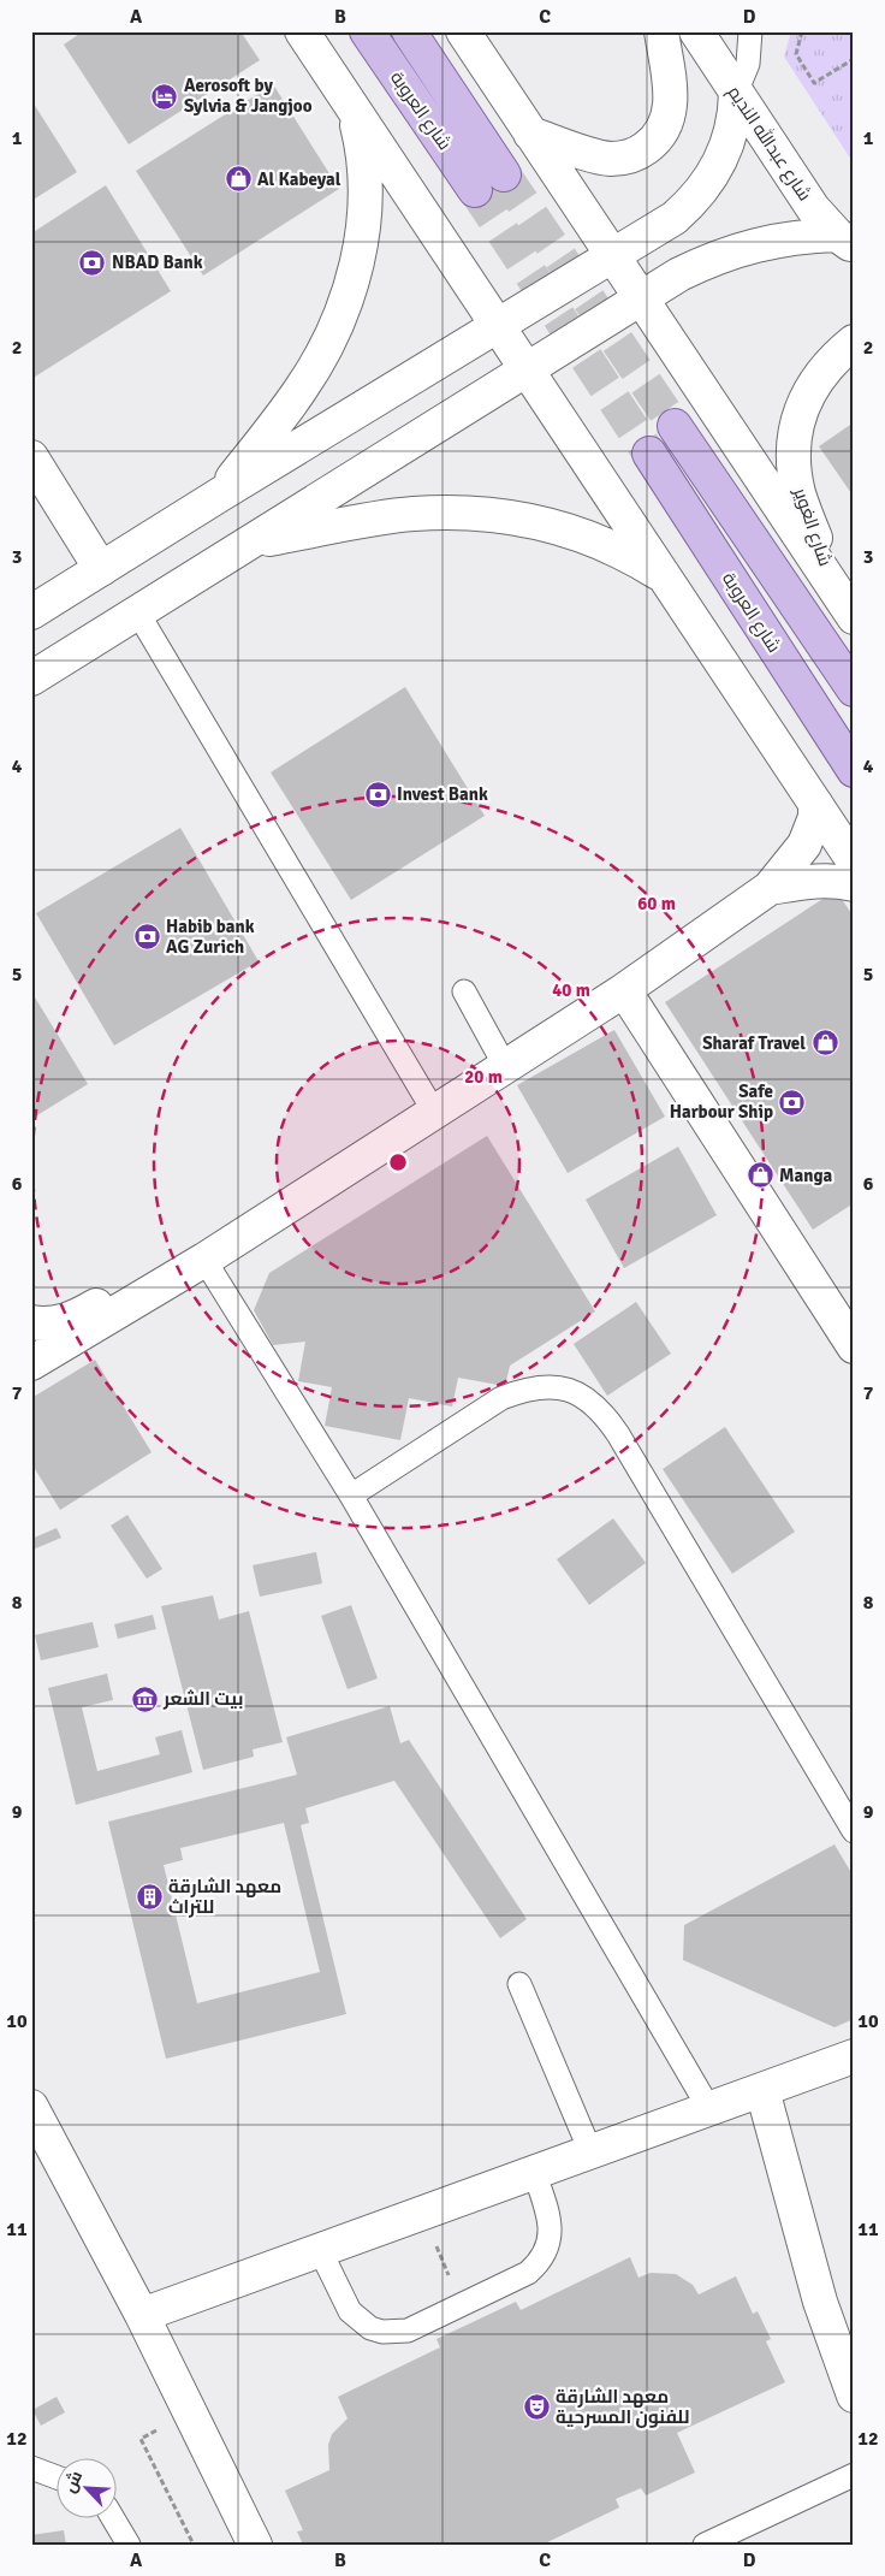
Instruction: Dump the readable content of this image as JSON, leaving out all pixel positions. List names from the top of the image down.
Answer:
{
  "streets": {
    "main road": ["شارع العروبة"],
    "street": ["شارع عبدالله النديم", "شارع الغوير"]
  },
  "places": {
    "hotel": ["Aerosoft by Sylvia & Jangjoo"],
    "shop": ["Al Kabeyal", "Sharaf Travel", "Manga"],
    "bank": [
      "NBAD Bank",
      "Invest Bank",
      "Habib bank AG Zurich",
      "Safe Harbour Ship"
    ],
    "museum": ["بيت الشعر"],
    "building": ["معهد الشارقة للتراث"],
    "theatre": ["معهد الشارقة للفنون المسرحية"]
  },
  "north": "top left",
  "grid": {
    "columns": [
      "A",
      "B",
      "C",
      "D"
    ],
    "rows": [
      "1",
      "2",
      "3",
      "4",
      "5",
      "6",
      "7",
      "8",
      "9",
      "10",
      "11",
      "12"
    ]
  },
  "rings": ["60 m", "40 m", "20 m"]
}
